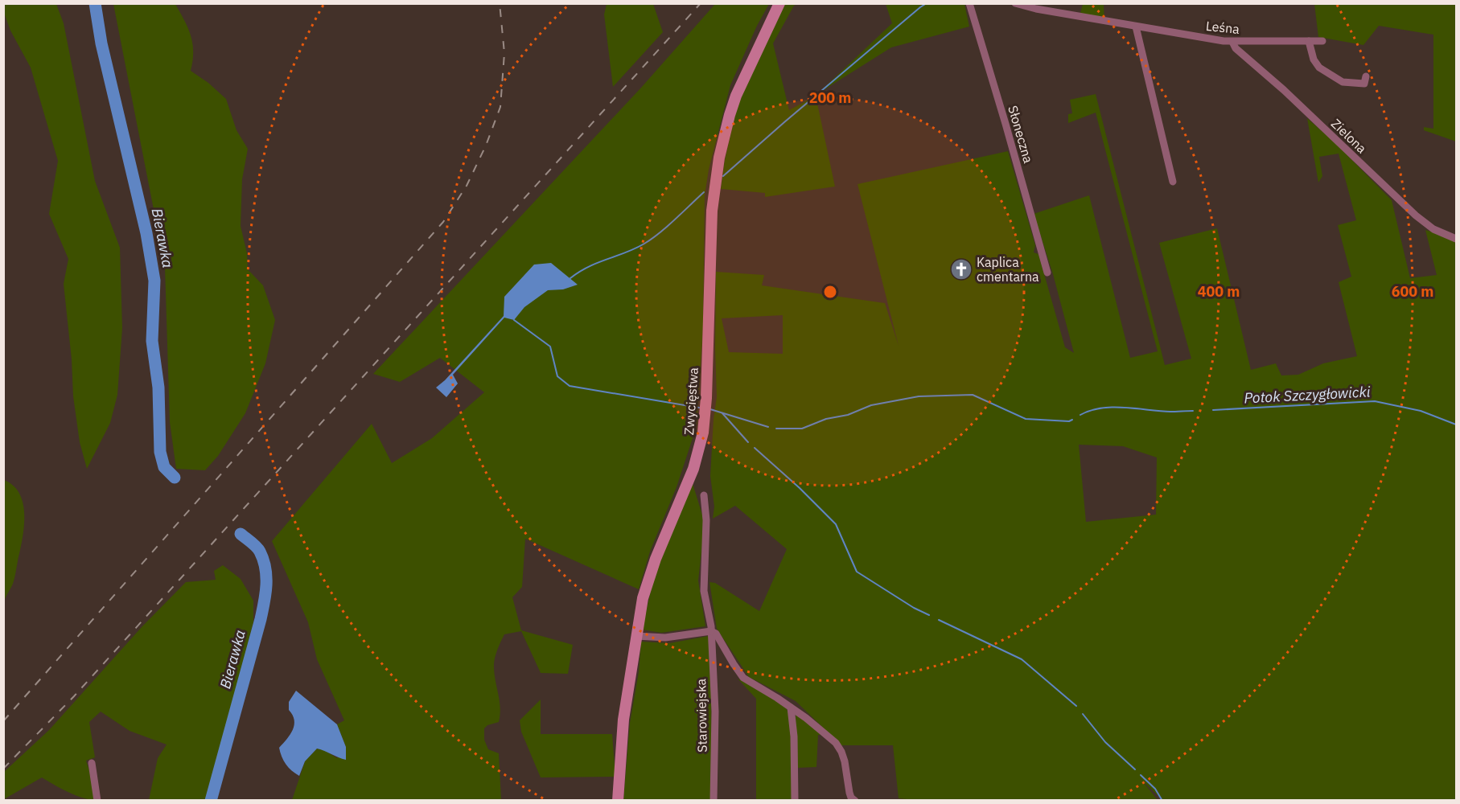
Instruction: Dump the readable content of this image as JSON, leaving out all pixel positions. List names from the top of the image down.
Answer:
{
  "streets": {
    "main road": ["Zwycięstwa"],
    "street": [
      "Leśna",
      "Słoneczna",
      "Zielona",
      "Starowiejska"
    ]
  },
  "crossings": [
    ["Leśna", "Zielona"]
  ],
  "water": ["Bierawka", "Potok Szczygłowicki"],
  "places": {
    "church": ["Kaplica cmentarna"]
  },
  "rings": ["200 m", "400 m", "600 m"]
}
